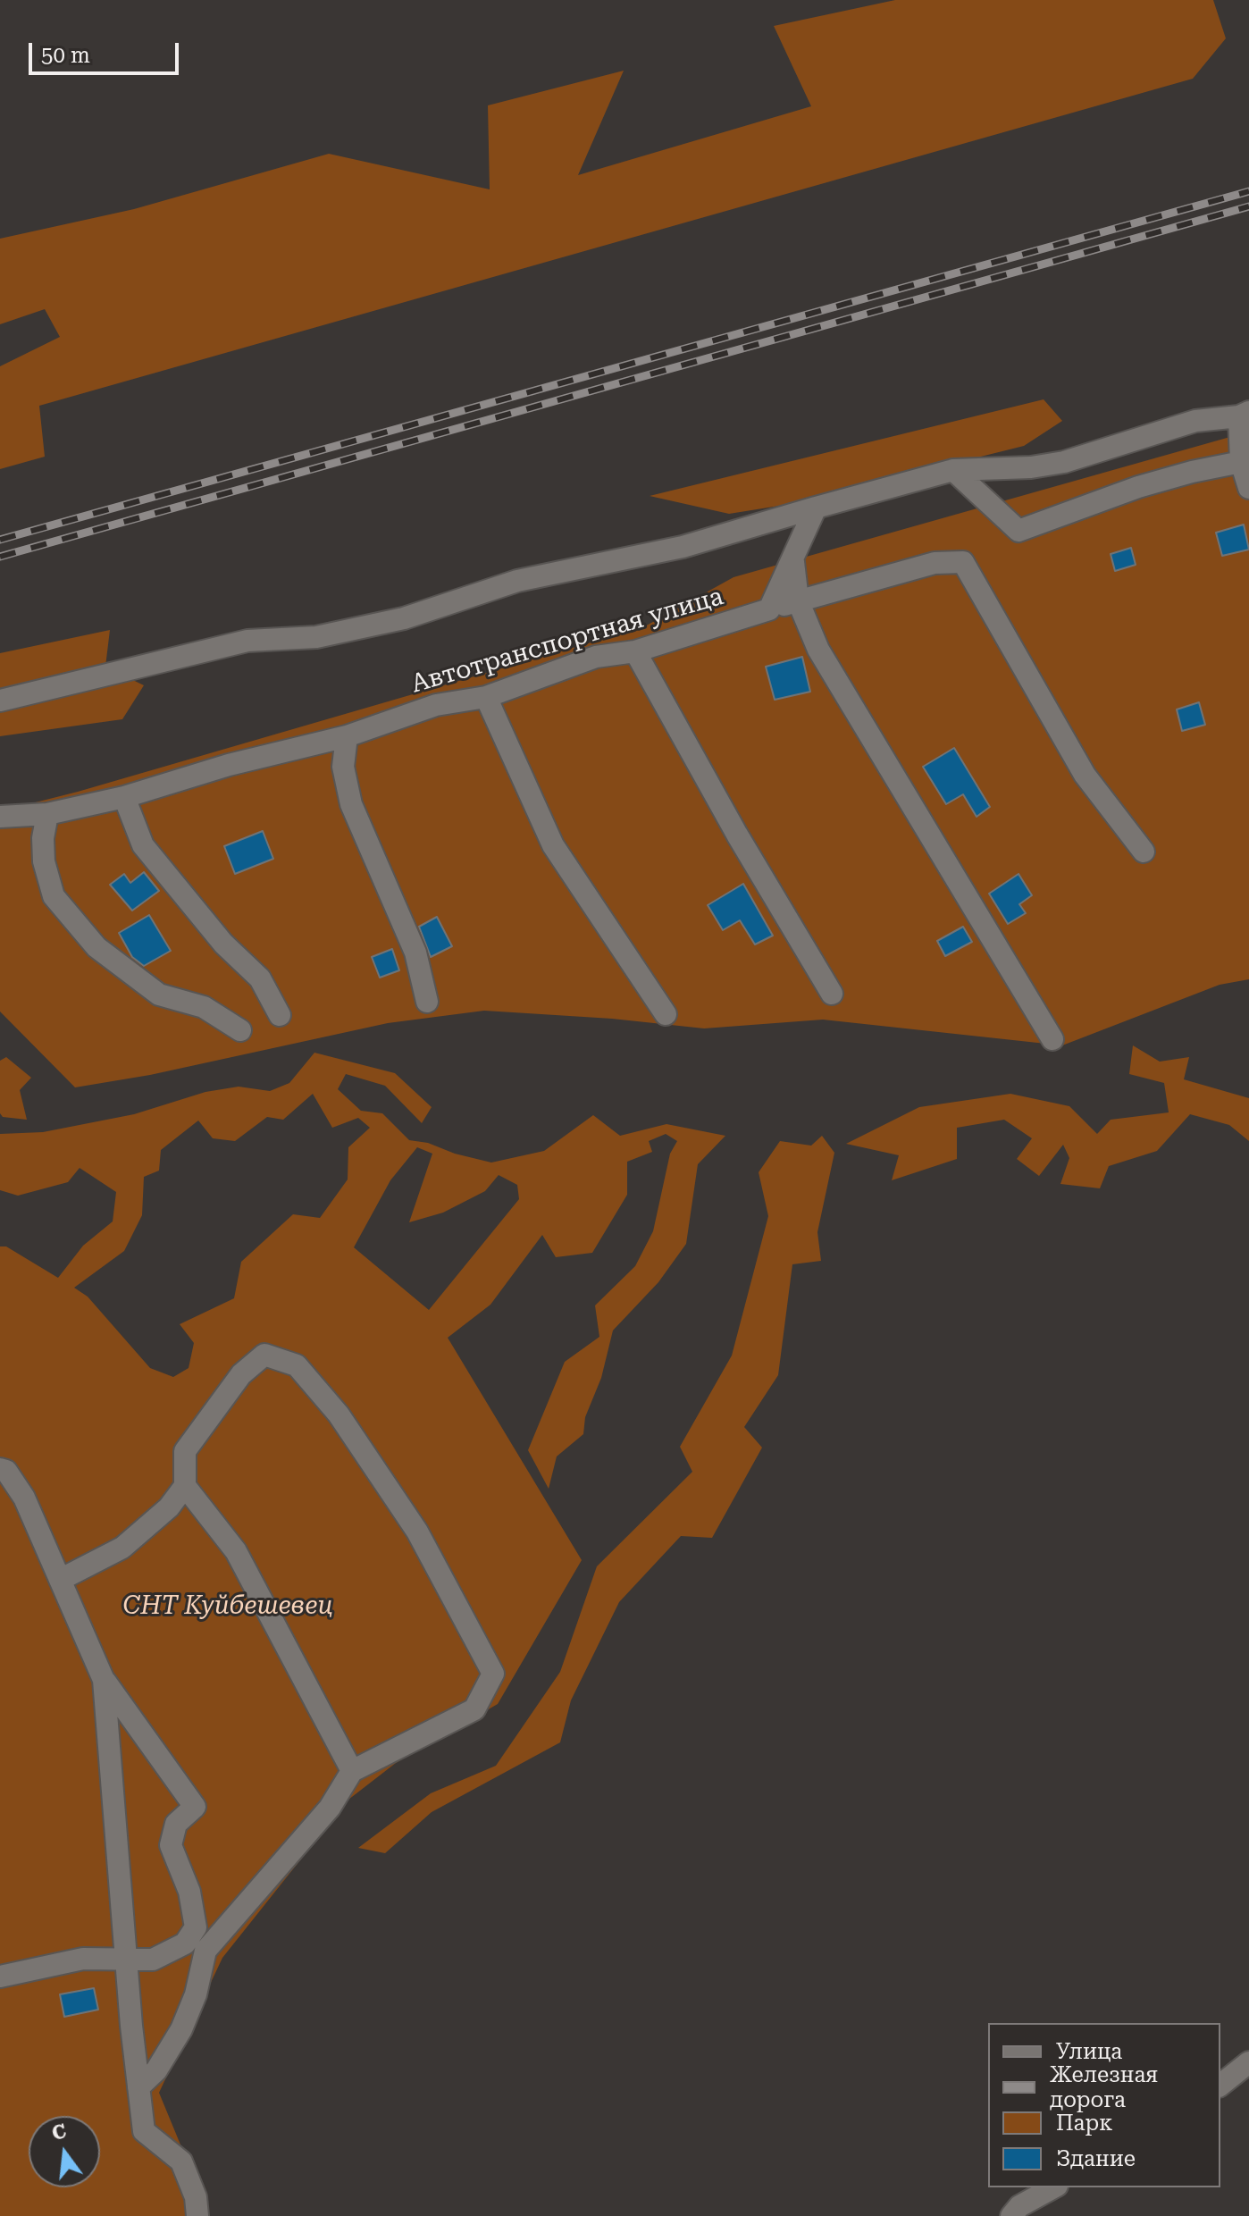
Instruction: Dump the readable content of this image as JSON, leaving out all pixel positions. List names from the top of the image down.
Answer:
{
  "streets": {
    "street": ["Автотранспортная улица"]
  },
  "parks": ["СНТ Куйбешевец"],
  "legend": [
    "Улица",
    "Железная дорога",
    "Парк",
    "Здание"
  ],
  "scale_bar": "50 m",
  "north": "top"
}
